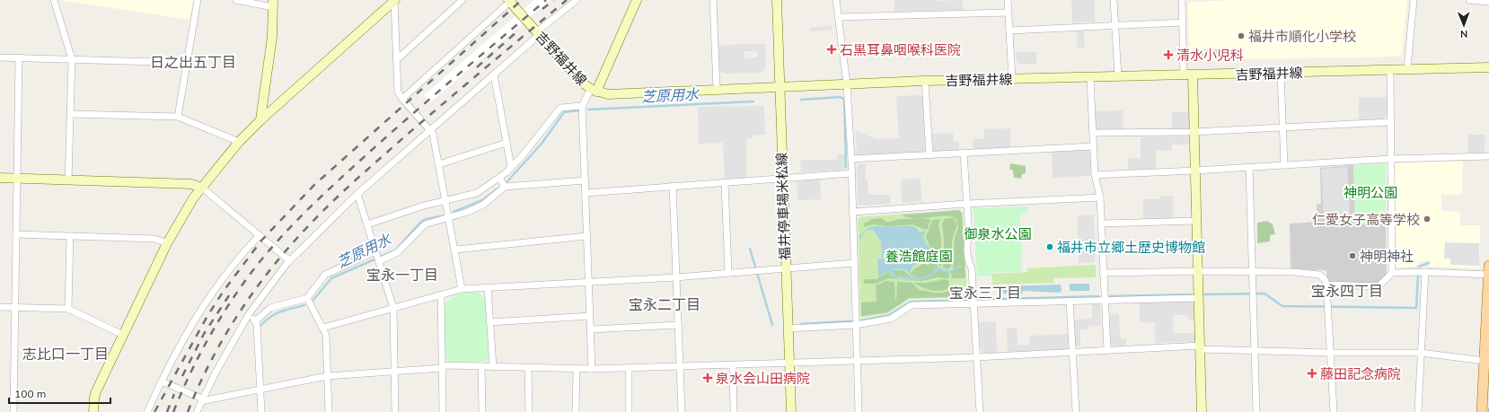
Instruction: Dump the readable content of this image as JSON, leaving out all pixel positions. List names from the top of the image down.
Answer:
{
  "streets": {
    "main road": ["吉野福井線", "福井停車場米松線"]
  },
  "crossings": [
    ["吉野福井線", "福井停車場米松線"]
  ],
  "districts": [
    "日之出五丁目",
    "宝永一丁目",
    "宝永四丁目",
    "宝永三丁目",
    "宝永二丁目",
    "志比口一丁目"
  ],
  "water": ["芝原用水"],
  "parks": ["神明公園", "御泉水公園", "養浩館庭園"],
  "places": {
    "other": [
      "福井市順化小学校",
      "仁愛女子高等学校",
      "福井市立郷土歴史博物館",
      "神明神社"
    ],
    "health": [
      "石黒耳鼻咽喉科医院",
      "清水小児科",
      "藤田記念病院",
      "泉水会山田病院"
    ]
  },
  "scale_bar": "100 m",
  "north": "bottom"
}
